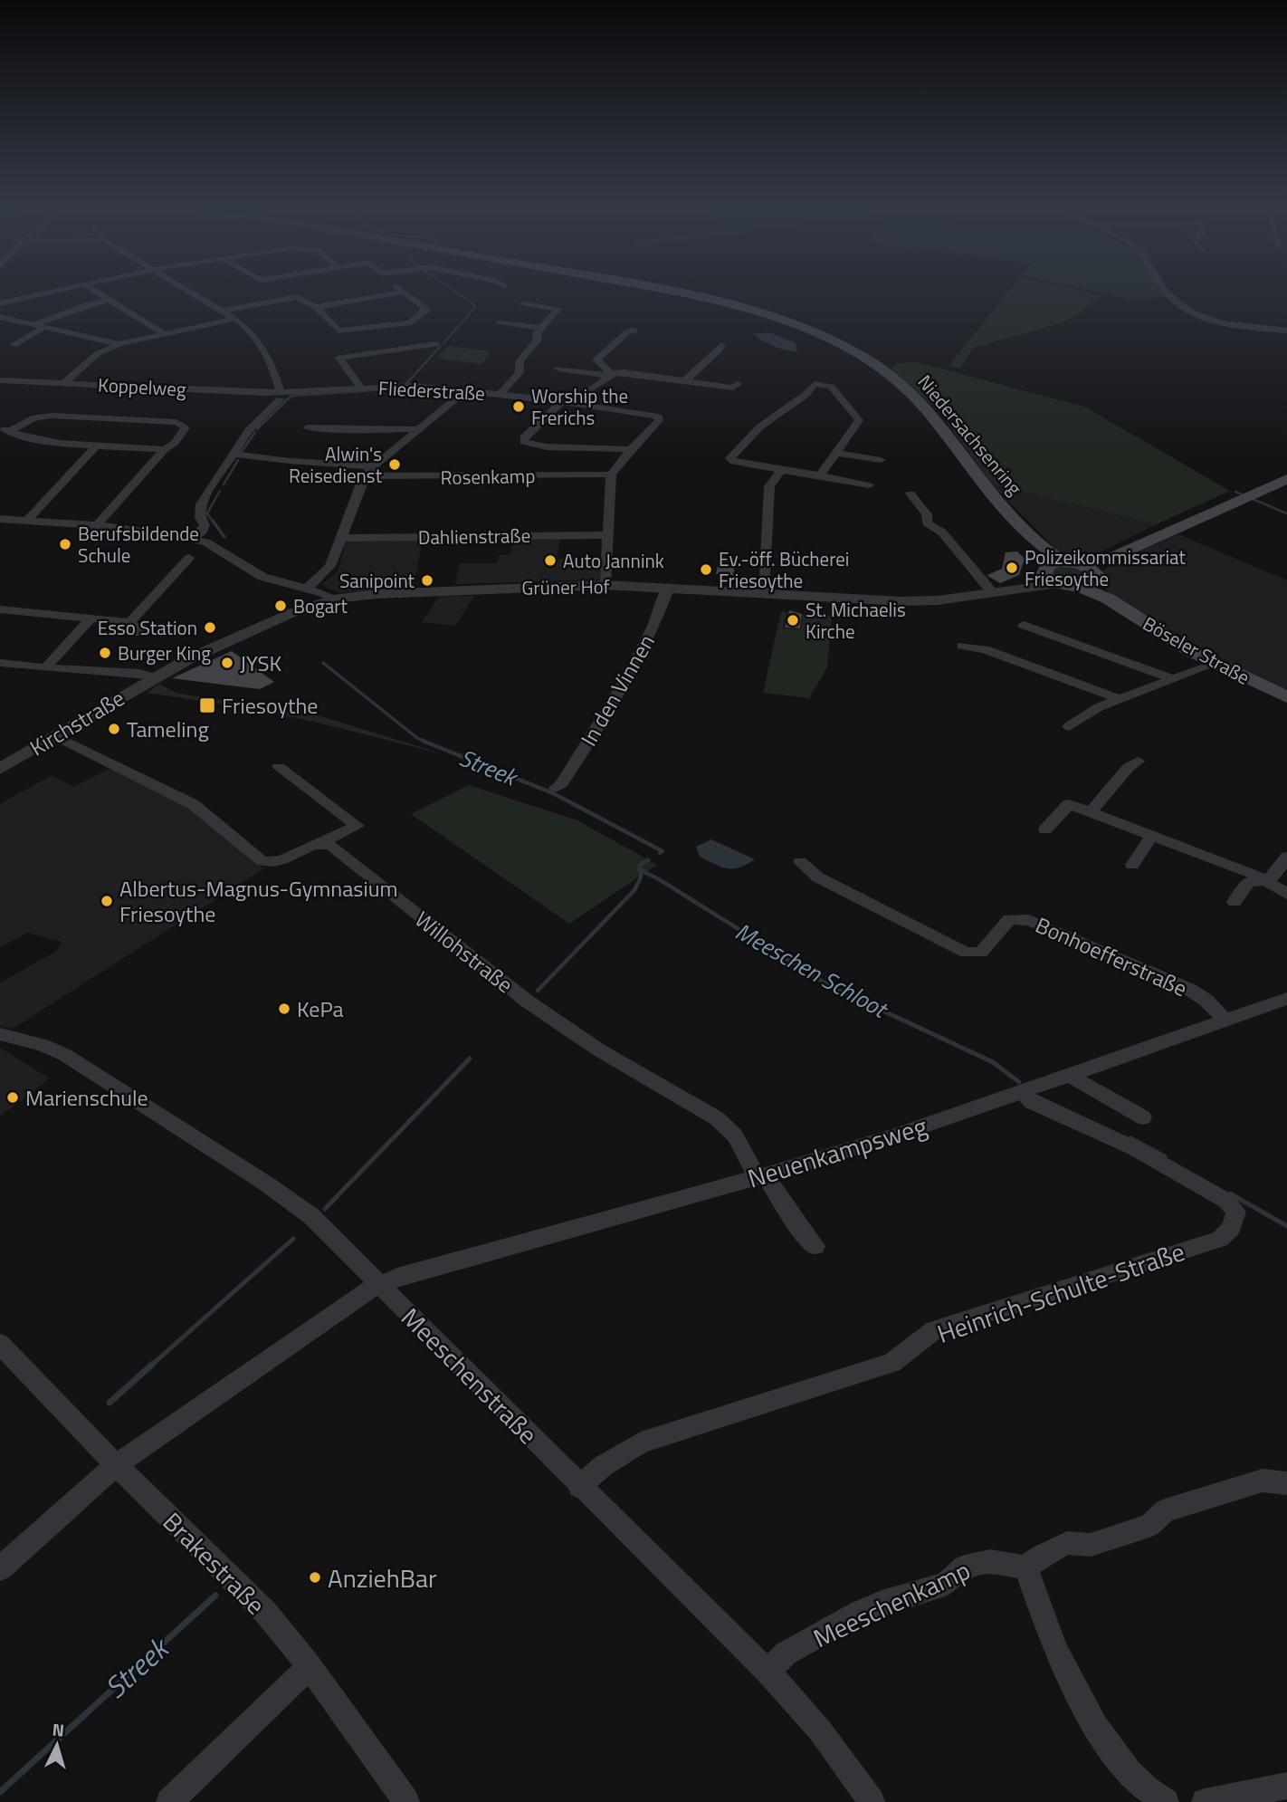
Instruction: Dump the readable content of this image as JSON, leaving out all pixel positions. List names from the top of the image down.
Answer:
{
  "streets": {
    "main road": ["Niedersachsenring", "Böseler Straße"],
    "street": [
      "Koppelweg",
      "Fliederstraße",
      "Rosenkamp",
      "Dahlienstraße",
      "Grüner Hof",
      "In den Vinnen",
      "Kirchstraße",
      "Willohstraße",
      "Bonhoefferstraße",
      "Neuenkampsweg",
      "Heinrich-Schulte-Straße",
      "Meeschenstraße",
      "Brakestraße",
      "Meeschenkamp"
    ]
  },
  "crossings": [
    ["Koppelweg", "Fliederstraße"],
    ["Niedersachsenring", "Grüner Hof"],
    ["Niedersachsenring", "Böseler Straße"],
    ["Grüner Hof", "Böseler Straße"],
    ["Grüner Hof", "In den Vinnen"],
    ["Grüner Hof", "Kirchstraße"],
    ["Willohstraße", "Neuenkampsweg"],
    ["Bonhoefferstraße", "Neuenkampsweg"],
    ["Neuenkampsweg", "Heinrich-Schulte-Straße"],
    ["Neuenkampsweg", "Meeschenstraße"],
    ["Neuenkampsweg", "Brakestraße"],
    ["Heinrich-Schulte-Straße", "Meeschenstraße"],
    ["Meeschenstraße", "Meeschenkamp"]
  ],
  "water": ["Streek", "Meeschen Schloot"],
  "places": {
    "other": [
      "Worship the Frerichs",
      "Alwin's Reisedienst",
      "Berufsbildende Schule",
      "Auto Jannink",
      "Polizeikommissariat Friesoythe",
      "Ev.-öff. Bücherei Friesoythe",
      "Sanipoint",
      "Bogart",
      "St. Michaelis Kirche",
      "Esso Station",
      "Burger King",
      "JYSK",
      "Tameling",
      "Albertus-Magnus-Gymnasium Friesoythe",
      "KePa",
      "Marienschule",
      "AnziehBar"
    ],
    "transit": ["Friesoythe"]
  },
  "north": "top"
}
